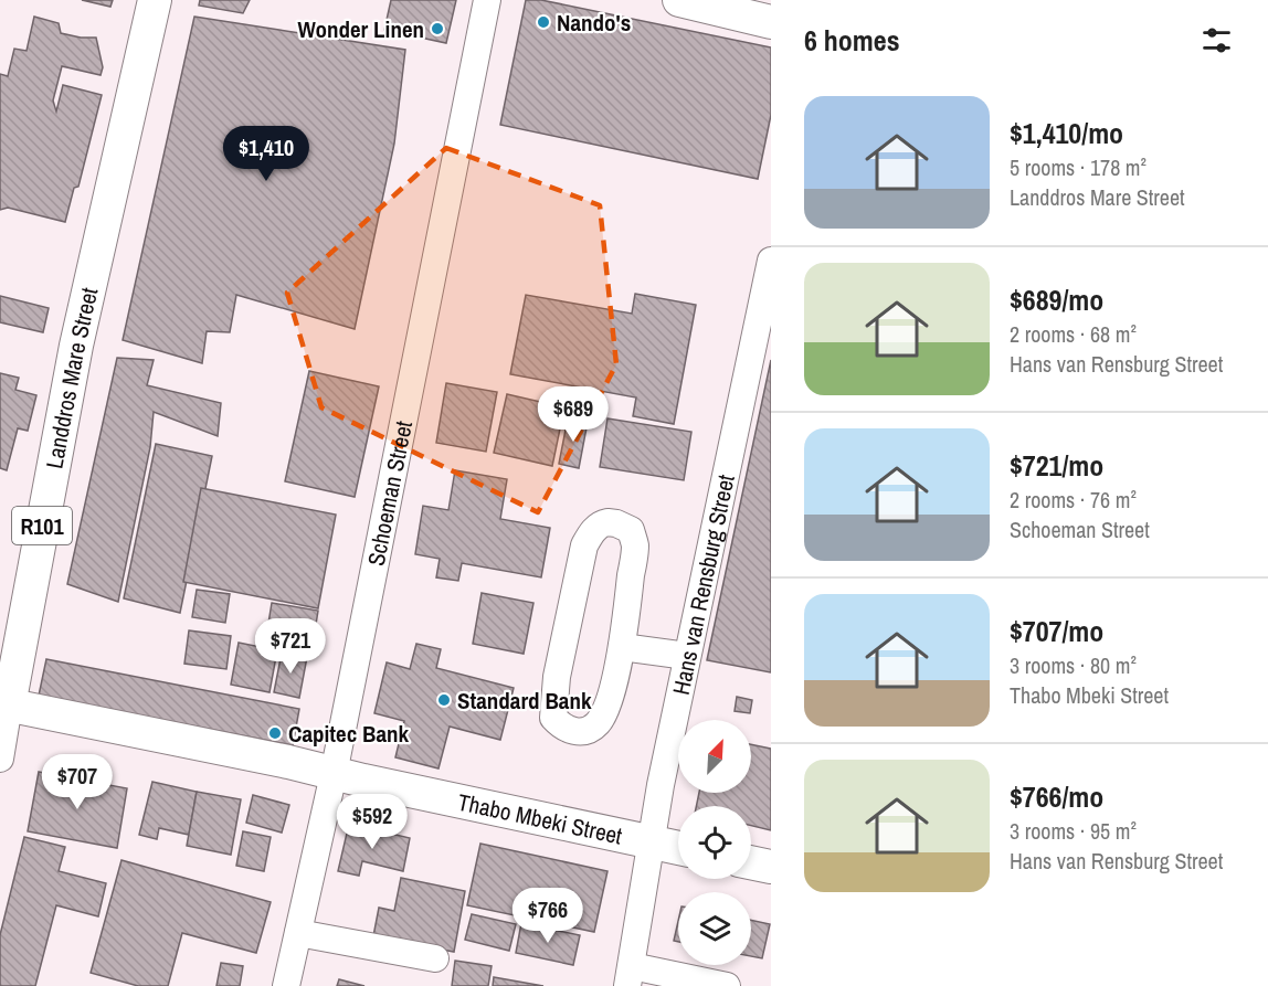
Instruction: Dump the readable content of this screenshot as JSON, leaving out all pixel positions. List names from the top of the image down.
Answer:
{
  "streets": {
    "main road": ["Landdros Mare Street", "R101", "Thabo Mbeki Street"],
    "street": ["Schoeman Street", "Hans van Rensburg Street"]
  },
  "crossings": [
    ["Landdros Mare Street", "Thabo Mbeki Street"],
    ["Schoeman Street", "Thabo Mbeki Street"],
    ["Hans van Rensburg Street", "Thabo Mbeki Street"]
  ],
  "places": [
    "Nando's",
    "Wonder Linen",
    "Standard Bank",
    "Capitec Bank"
  ],
  "north": "top right",
  "page": {
    "heading": "6 homes",
    "list": [
      {
        "name": "$1,410/mo",
        "note": "5 rooms · 178 m² · Landdros Mare Street"
      },
      {
        "name": "$689/mo",
        "note": "2 rooms · 68 m² · Hans van Rensburg Street"
      },
      {
        "name": "$721/mo",
        "note": "2 rooms · 76 m² · Schoeman Street"
      },
      {
        "name": "$707/mo",
        "note": "3 rooms · 80 m² · Thabo Mbeki Street"
      },
      {
        "name": "$766/mo",
        "note": "3 rooms · 95 m² · Hans van Rensburg Street"
      }
    ],
    "price": [
      "$1,410",
      "$689",
      "$721",
      "$707",
      "$592",
      "$766"
    ]
  }
}
